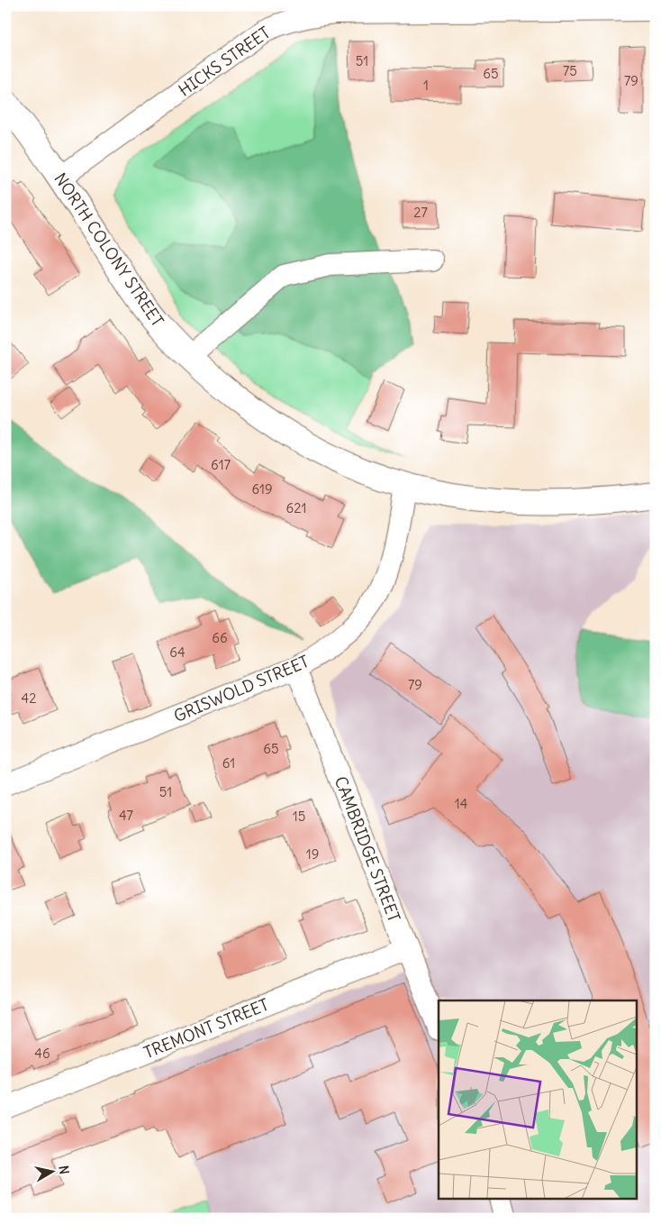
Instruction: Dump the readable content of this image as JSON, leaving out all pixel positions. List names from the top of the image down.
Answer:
{
  "streets": {
    "main road": ["NORTH COLONY STREET"],
    "street": [
      "HICKS STREET",
      "GRISWOLD STREET",
      "CAMBRIDGE STREET",
      "TREMONT STREET"
    ]
  },
  "crossings": [
    ["HICKS STREET", "NORTH COLONY STREET"],
    ["NORTH COLONY STREET", "GRISWOLD STREET"],
    ["GRISWOLD STREET", "CAMBRIDGE STREET"],
    ["CAMBRIDGE STREET", "TREMONT STREET"]
  ],
  "house_numbers": [
    "51",
    "75",
    "65",
    "79",
    "1",
    "27",
    "617",
    "619",
    "621",
    "66",
    "64",
    "79",
    "42",
    "65",
    "61",
    "51",
    "14",
    "47",
    "15",
    "19",
    "46"
  ],
  "north": "right"
}
